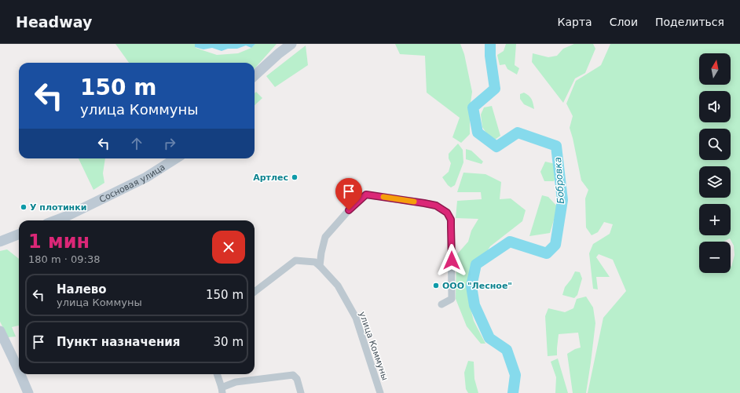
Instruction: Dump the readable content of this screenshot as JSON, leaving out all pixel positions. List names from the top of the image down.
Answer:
{
  "streets": {
    "street": ["Сосновая улица", "улица Коммуны"]
  },
  "water": ["Бобровка"],
  "places": ["Артлес", "У плотинки", "ООО \"Лесное\""],
  "north": "top",
  "page": {
    "header": "Headway",
    "nav": ["Карта", "Слои", "Поделиться"],
    "map_buttons": ["+", "−"],
    "turn": ["150 m", "улица Коммуны"],
    "heading": ["1 мин", "180 m · 09:38"],
    "list": [
      {
        "name": "Налево",
        "note": "улица Коммуны",
        "value": "150 m"
      },
      {
        "name": "Пункт назначения",
        "value": "30 m"
      }
    ]
  }
}
